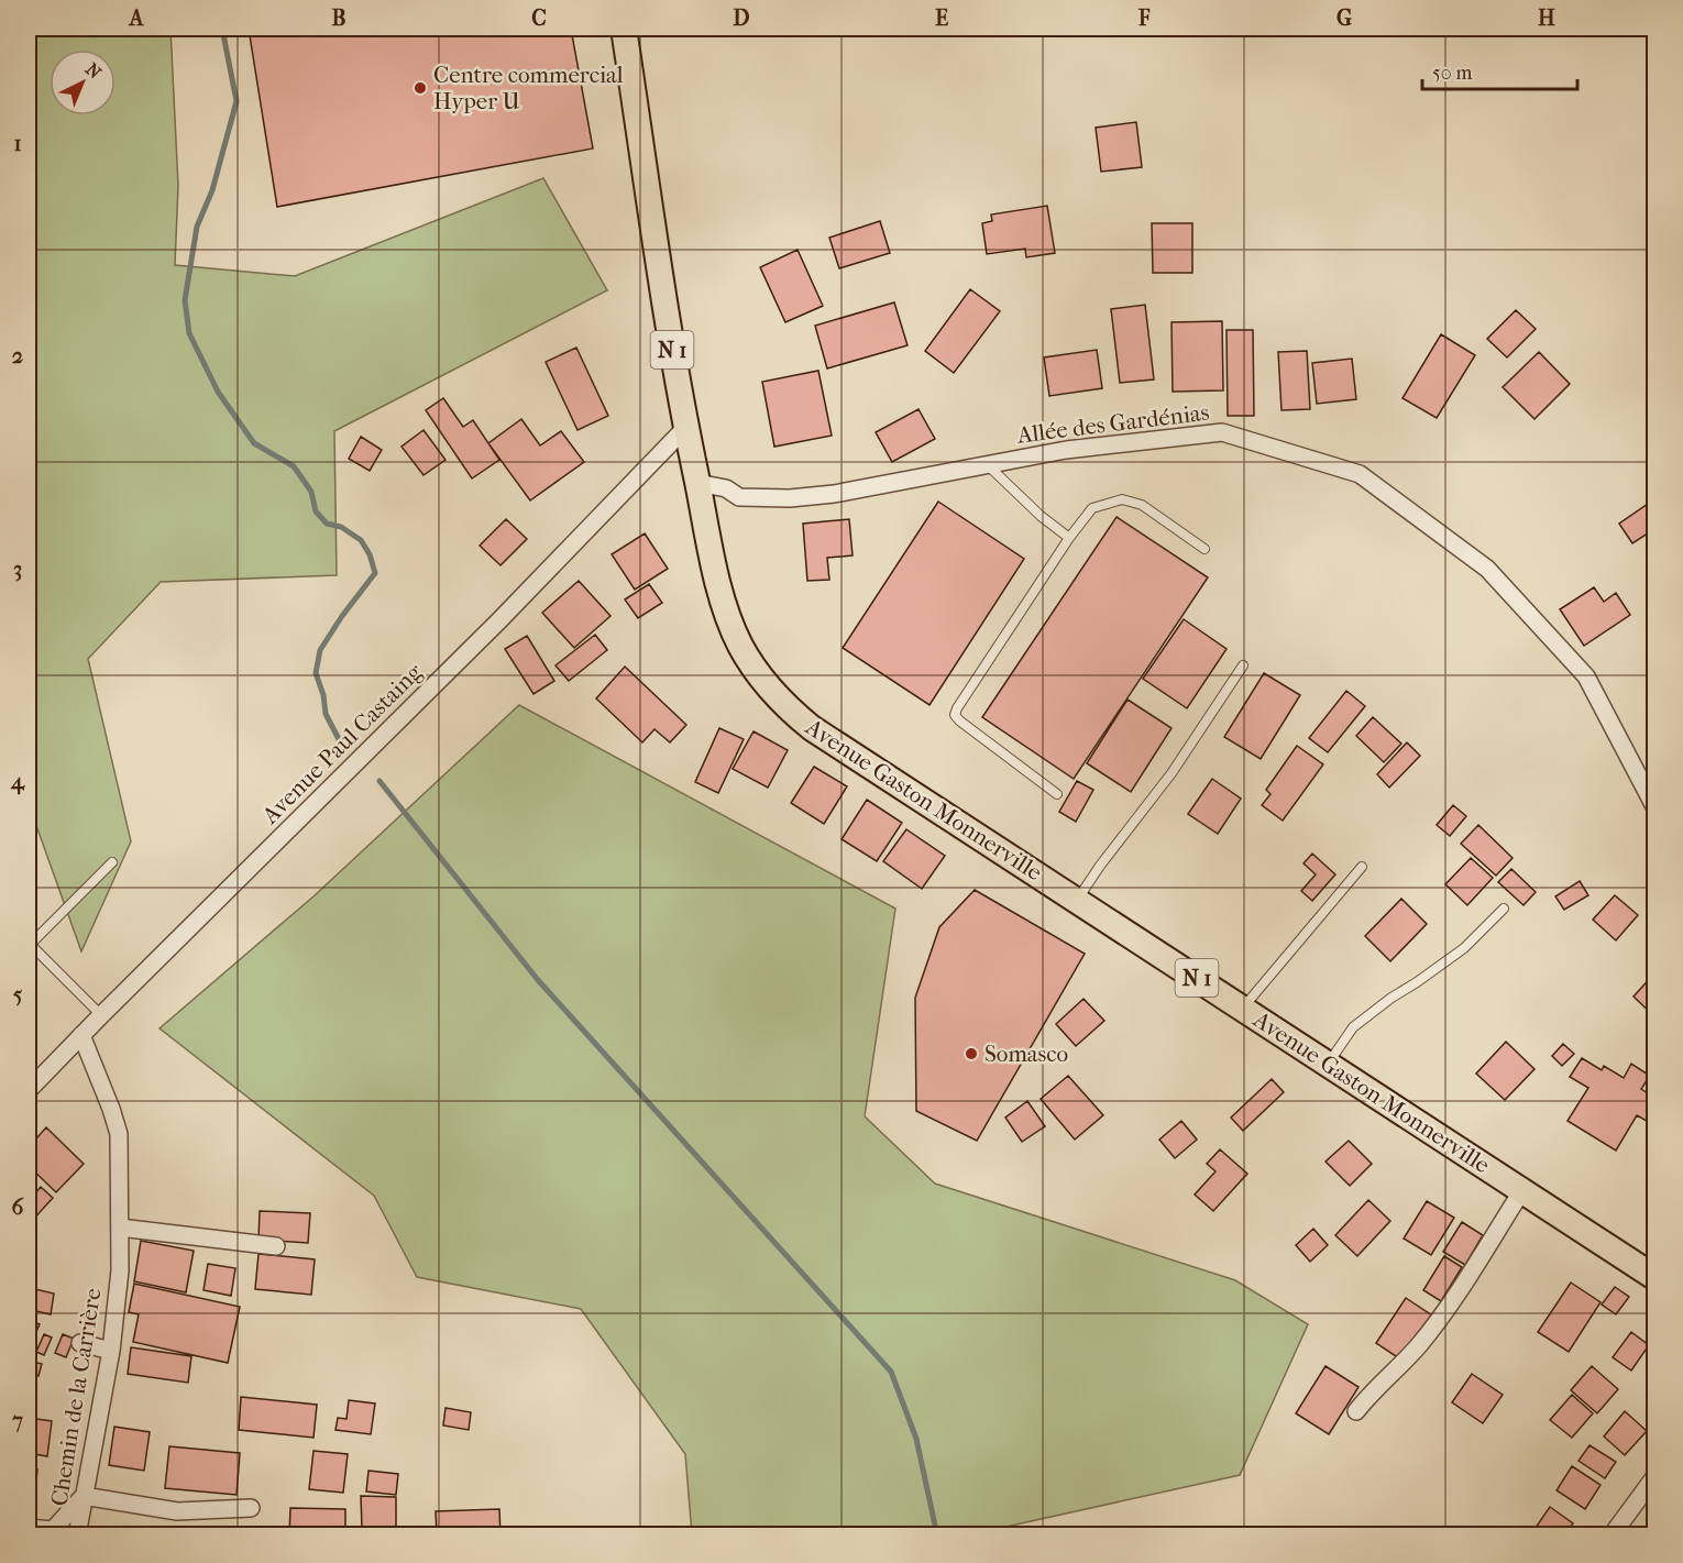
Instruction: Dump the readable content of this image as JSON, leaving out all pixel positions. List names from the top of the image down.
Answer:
{
  "streets": {
    "main road": ["N 1", "Avenue Gaston Monnerville"],
    "street": ["Allée des Gardénias", "Avenue Paul Castaing", "Chemin de la Carrière"]
  },
  "crossings": [
    ["Allée des Gardénias", "Avenue Gaston Monnerville"],
    ["Avenue Paul Castaing", "Avenue Gaston Monnerville"],
    ["Avenue Paul Castaing", "Chemin de la Carrière"]
  ],
  "places": ["Centre commercial Hyper U", "Somasco"],
  "scale_bar": "50 m",
  "north": "top right",
  "grid": {
    "columns": [
      "A",
      "B",
      "C",
      "D",
      "E",
      "F",
      "G",
      "H"
    ],
    "rows": [
      "1",
      "2",
      "3",
      "4",
      "5",
      "6",
      "7"
    ]
  }
}
